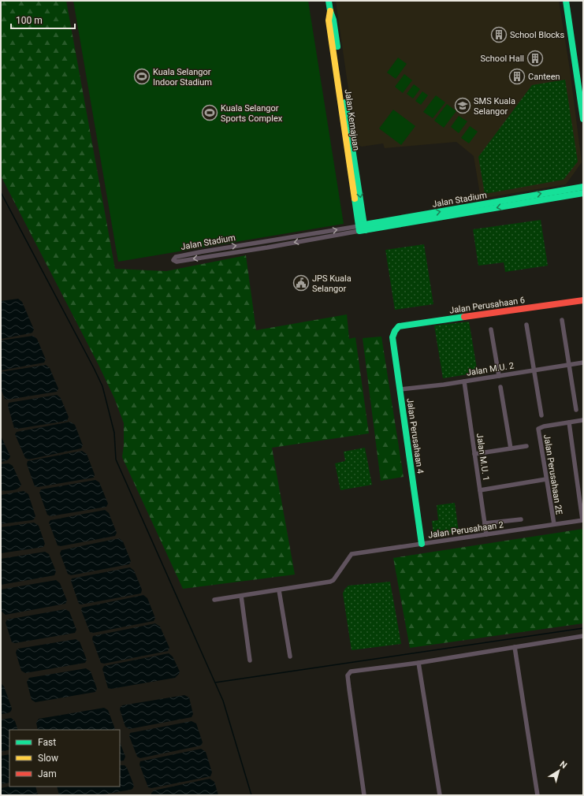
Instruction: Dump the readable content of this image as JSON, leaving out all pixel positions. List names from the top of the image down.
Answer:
{
  "streets": {
    "street": [
      "Jalan Kemajuan",
      "Jalan Stadium",
      "Jalan Perusahaan 6",
      "Jalan M.U. 2",
      "Jalan Perusahaan 4",
      "Jalan M.U. 1",
      "Jalan Perusahaan 2E",
      "Jalan Perusahaan 2"
    ]
  },
  "crossings": [
    ["Jalan Kemajuan", "Jalan Stadium"],
    ["Jalan Perusahaan 6", "Jalan Perusahaan 4"],
    ["Jalan M.U. 2", "Jalan Perusahaan 4"],
    ["Jalan M.U. 2", "Jalan M.U. 1"],
    ["Jalan Perusahaan 4", "Jalan Perusahaan 2"],
    ["Jalan M.U. 1", "Jalan Perusahaan 2"],
    ["Jalan Perusahaan 2E", "Jalan Perusahaan 2"]
  ],
  "places": {
    "building": ["School Blocks", "School Hall", "Canteen"],
    "sports": ["Kuala Selangor Indoor Stadium", "Kuala Selangor Sports Complex"],
    "school or university": ["SMS Kuala Selangor"],
    "public building": ["JPS Kuala Selangor"]
  },
  "legend": ["Fast", "Slow", "Jam"],
  "scale_bar": "100 m",
  "north": "top right"
}
